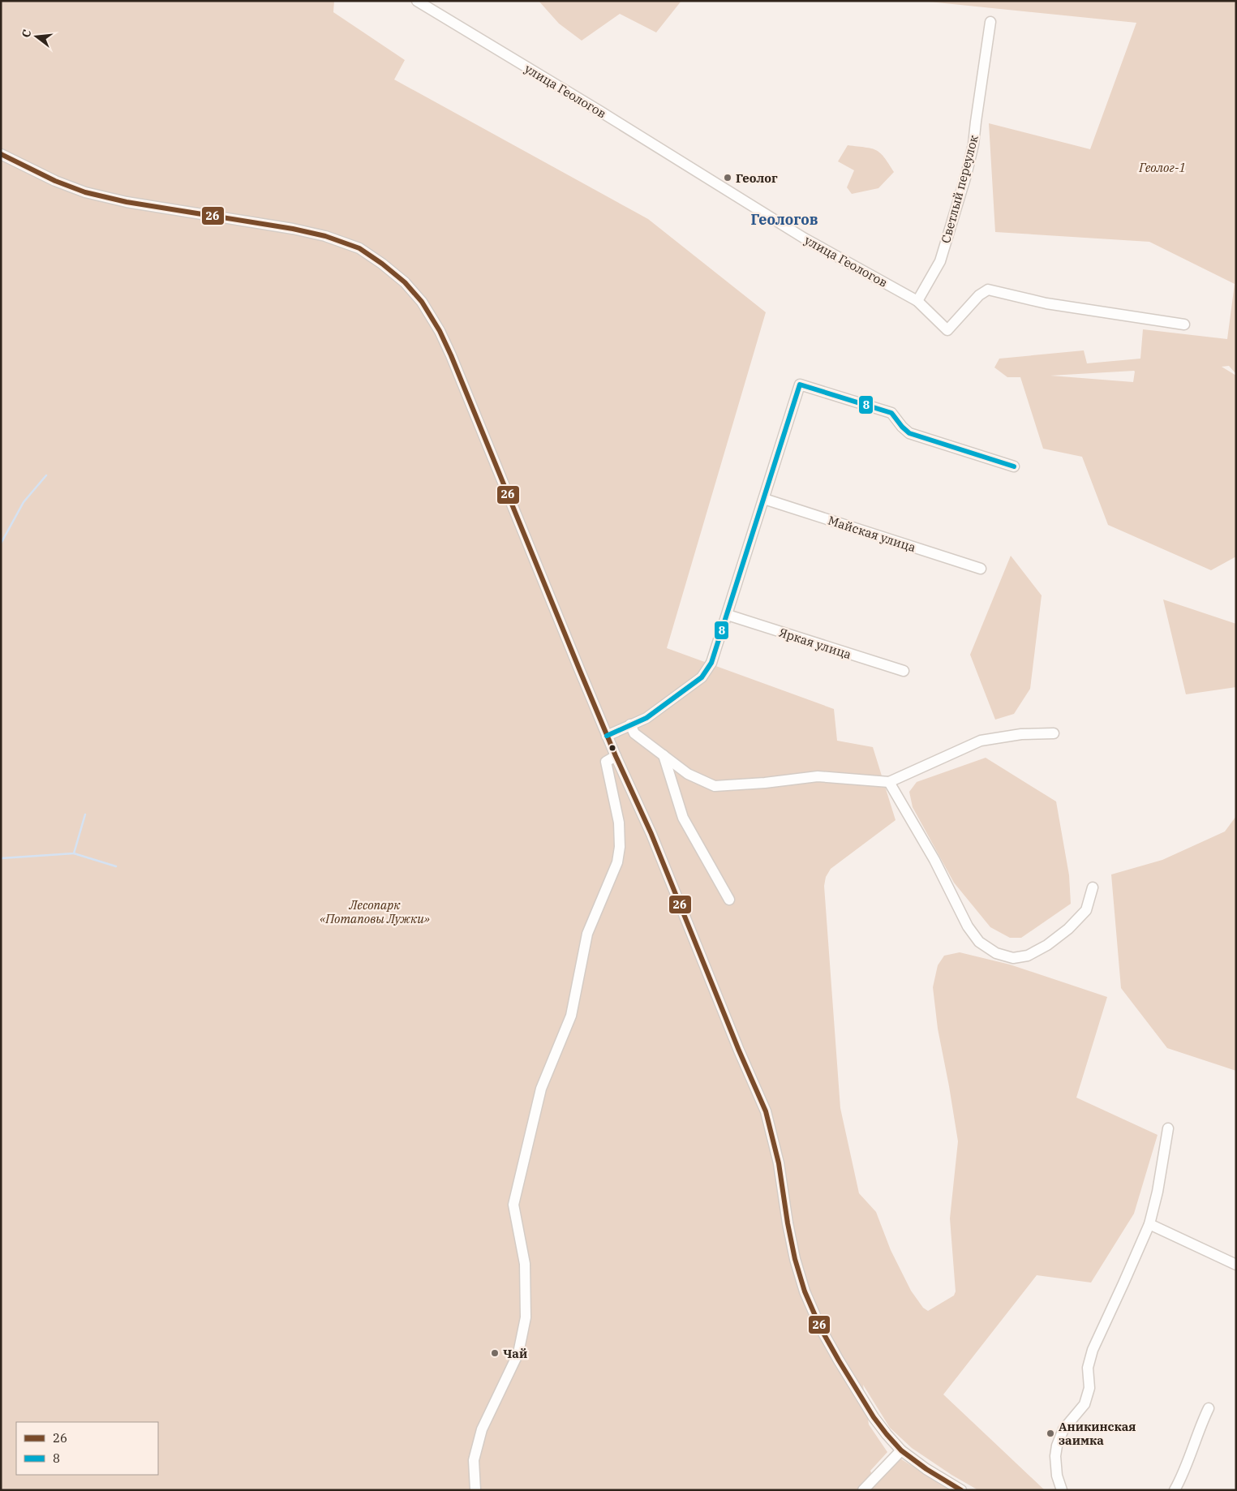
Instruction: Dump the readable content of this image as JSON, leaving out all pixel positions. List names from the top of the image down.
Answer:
{
  "streets": {
    "street": [
      "улица Геологов",
      "Светлый переулок",
      "Майская улица",
      "Яркая улица"
    ]
  },
  "crossings": [
    ["улица Геологов", "Светлый переулок"]
  ],
  "districts": ["Геологов"],
  "parks": ["Геолог-1", "Лесопарк «Потаповы Лужки»"],
  "places": ["Геолог", "Чай", "Аникинская заимка"],
  "lines": ["transit line 26", "transit line 8"],
  "legend": ["26", "8"],
  "north": "left"
}
